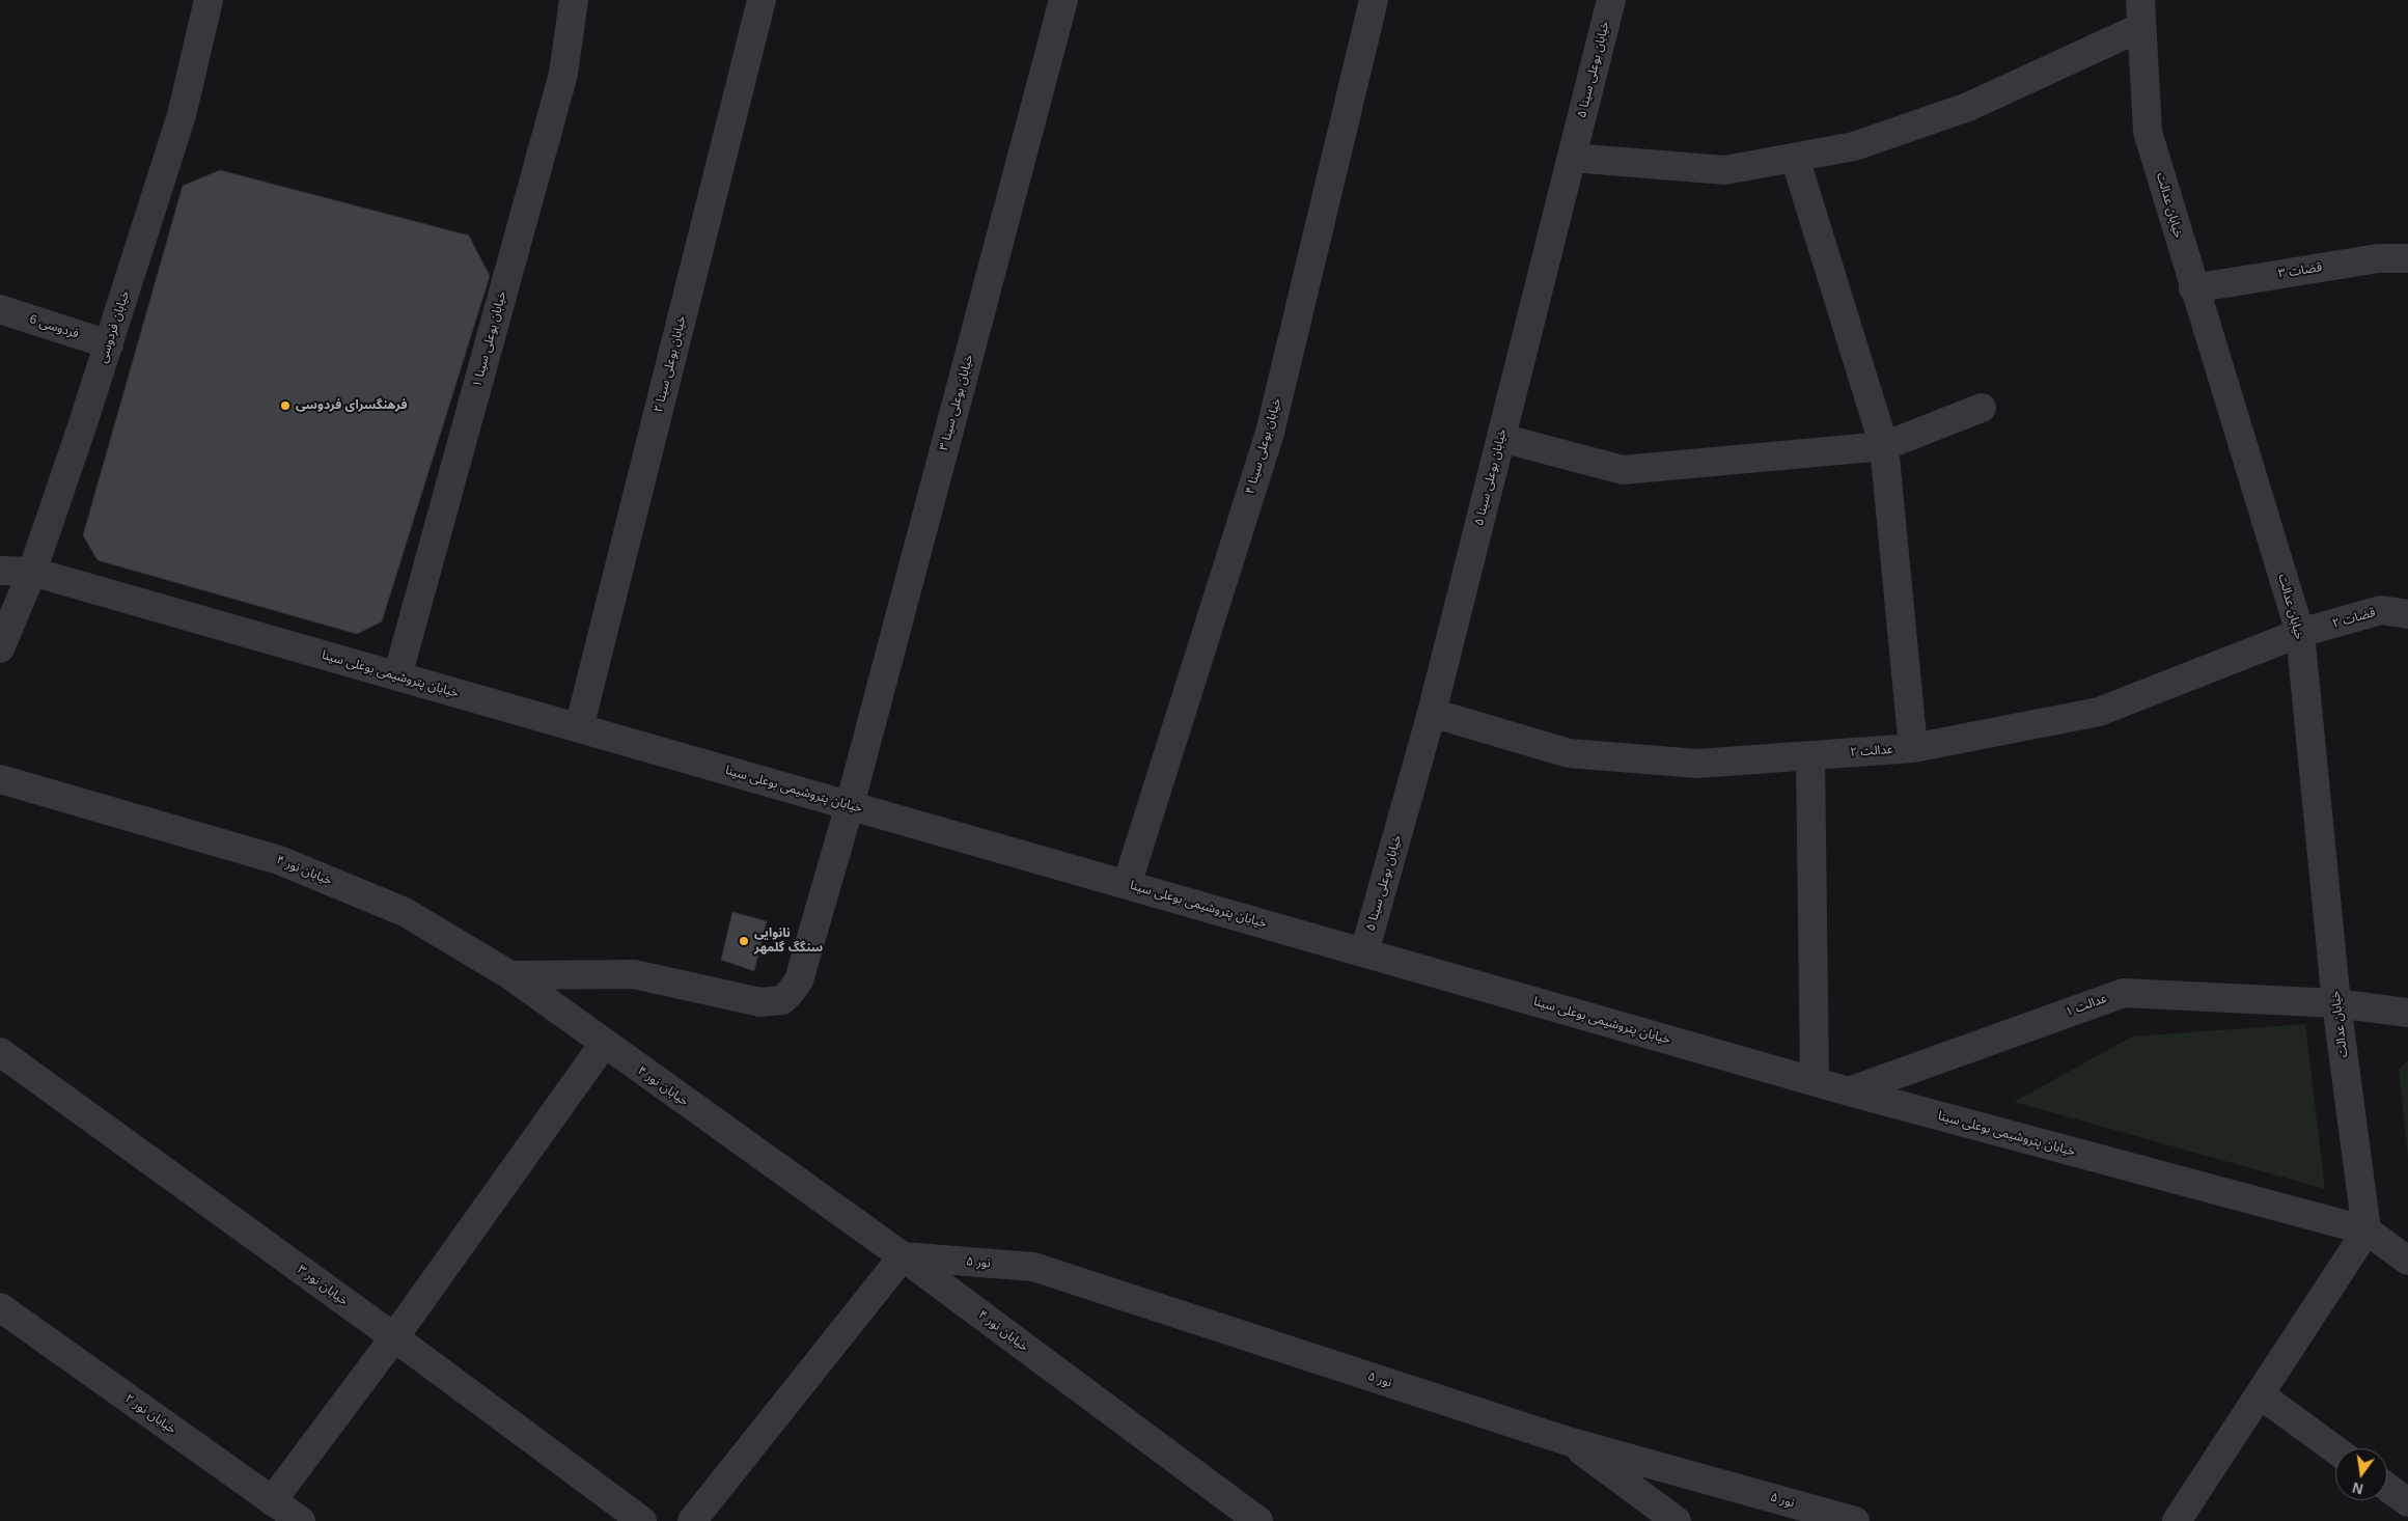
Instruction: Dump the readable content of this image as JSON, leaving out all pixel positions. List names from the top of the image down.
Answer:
{
  "streets": {
    "street": [
      "خیابان بوعلی سینا ۵",
      "خیابان عدالت",
      "قضات ۳",
      "فردوسی 6",
      "خیابان فردوسی",
      "خیابان بوعلی سینا ۱",
      "خیابان بوعلی سینا ۲",
      "خیابان بوعلی سینا ۳",
      "خیابان بوعلی سینا ۴",
      "قضات ۲",
      "خیابان پتروشیمی بوعلی سینا",
      "عدالت ۲",
      "خیابان نور ۴",
      "عدالت ۱",
      "نور ۵",
      "خیابان نور ۳",
      "خیابان نور ۲"
    ]
  },
  "crossings": [
    ["خیابان بوعلی سینا ۵", "خیابان پتروشیمی بوعلی سینا"],
    ["خیابان بوعلی سینا ۵", "عدالت ۲"],
    ["خیابان عدالت", "قضات ۳"],
    ["خیابان عدالت", "قضات ۲"],
    ["خیابان عدالت", "خیابان پتروشیمی بوعلی سینا"],
    ["خیابان عدالت", "عدالت ۲"],
    ["خیابان عدالت", "عدالت ۱"],
    ["فردوسی 6", "خیابان فردوسی"],
    ["خیابان فردوسی", "خیابان پتروشیمی بوعلی سینا"],
    ["خیابان بوعلی سینا ۱", "خیابان پتروشیمی بوعلی سینا"],
    ["خیابان بوعلی سینا ۲", "خیابان پتروشیمی بوعلی سینا"],
    ["خیابان بوعلی سینا ۳", "خیابان پتروشیمی بوعلی سینا"],
    ["خیابان بوعلی سینا ۳", "خیابان نور ۴"],
    ["خیابان بوعلی سینا ۴", "خیابان پتروشیمی بوعلی سینا"],
    ["قضات ۲", "عدالت ۲"],
    ["خیابان پتروشیمی بوعلی سینا", "عدالت ۱"],
    ["خیابان نور ۴", "نور ۵"]
  ],
  "places": ["فرهنگسرای فردوسی", "نانوایی سنگگ گلمهر"],
  "north": "bottom"
}
